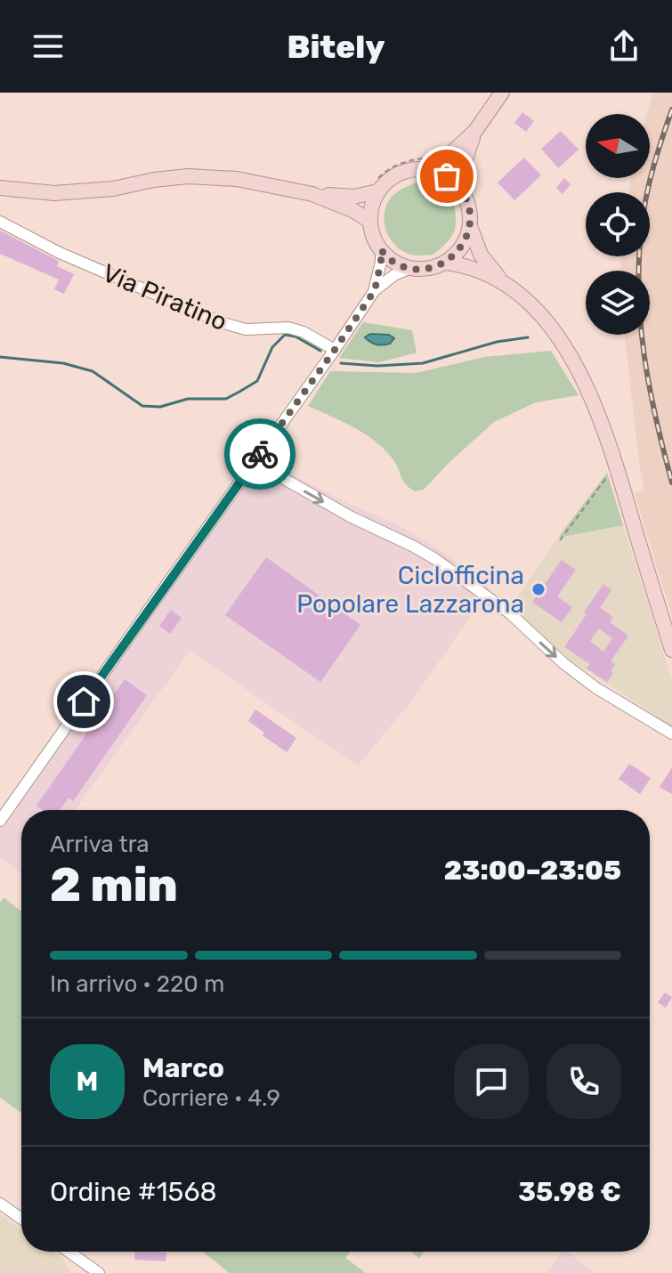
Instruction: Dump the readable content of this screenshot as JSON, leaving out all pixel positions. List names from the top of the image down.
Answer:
{
  "streets": {
    "street": ["Via Piratino"]
  },
  "places": ["Ciclofficina Popolare Lazzarona"],
  "north": "left",
  "page": {
    "header": "Bitely",
    "heading": ["2 min", "Arriva tra", "23:00–23:05"],
    "panel": [
      "Marco",
      "Corriere · 4.9",
      "Ordine #1568",
      "35.98 €"
    ],
    "bar": "In arrivo · 220 m",
    "round": "M"
  }
}
